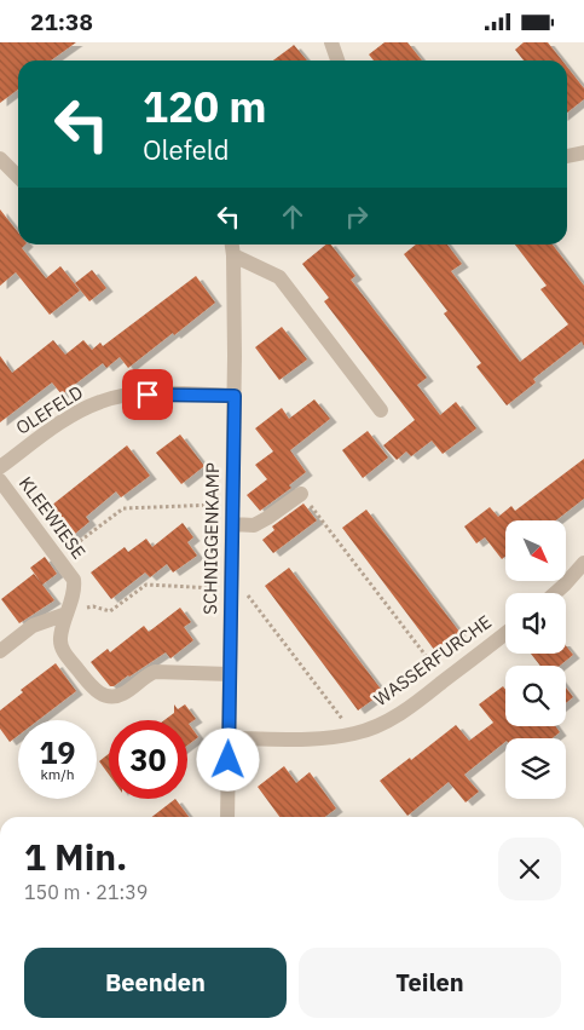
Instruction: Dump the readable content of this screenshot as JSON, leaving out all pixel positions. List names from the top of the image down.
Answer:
{
  "streets": {
    "street": [
      "OLEFELD",
      "KLEEWIESE",
      "SCHNIGGENKAMP",
      "WASSERFURCHE"
    ]
  },
  "crossings": [
    ["OLEFELD", "SCHNIGGENKAMP"],
    ["KLEEWIESE", "SCHNIGGENKAMP"],
    ["SCHNIGGENKAMP", "WASSERFURCHE"]
  ],
  "north": "bottom right",
  "page": {
    "status": "21:38",
    "turn": ["120 m", "Olefeld"],
    "speed": "19 km/h",
    "limit": "30",
    "heading": ["1 Min.", "150 m · 21:39"],
    "buttons": ["Beenden", "Teilen"]
  }
}
